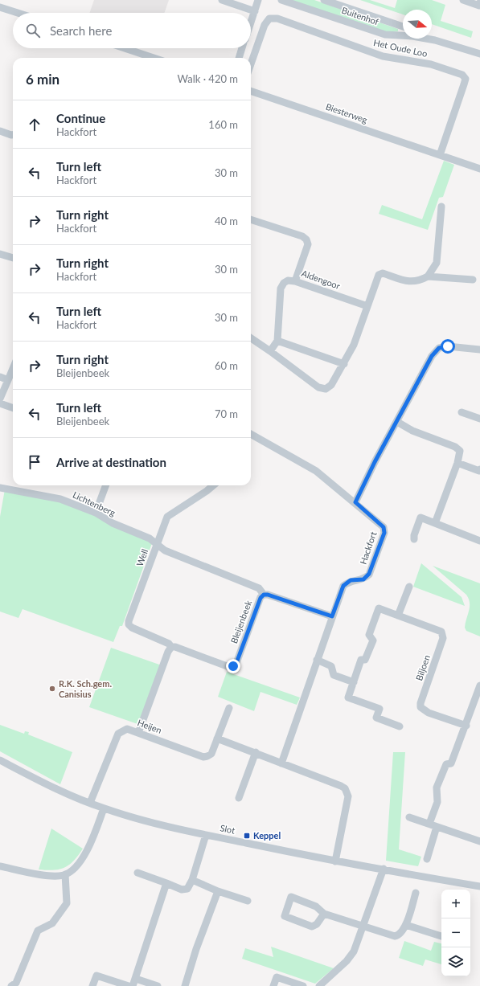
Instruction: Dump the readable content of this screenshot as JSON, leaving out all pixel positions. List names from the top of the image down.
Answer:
{
  "streets": {
    "street": [
      "Buitenhof",
      "Het Oude Loo",
      "Biesterweg",
      "Aldengoor",
      "Lichtenberg",
      "Hackfort",
      "Well",
      "Bleijenbeek",
      "Biljoen",
      "Heijen",
      "Slot"
    ]
  },
  "crossings": [
    ["Het Oude Loo", "Biesterweg"],
    ["Lichtenberg", "Well"],
    ["Hackfort", "Bleijenbeek"],
    ["Well", "Bleijenbeek"],
    ["Heijen", "Slot"]
  ],
  "places": {
    "other": ["R.K. Sch.gem. Canisius"],
    "transit": ["Keppel"]
  },
  "north": "right",
  "page": {
    "search": "Search here",
    "heading": ["6 min", "Walk · 420 m"],
    "list": [
      ["Continue", "Hackfort", "160 m"],
      ["Turn left", "Hackfort", "30 m"],
      ["Turn right", "Hackfort", "40 m"],
      ["Turn right", "Hackfort", "30 m"],
      ["Turn left", "Hackfort", "30 m"],
      ["Turn right", "Bleijenbeek", "60 m"],
      ["Turn left", "Bleijenbeek", "70 m"],
      "Arrive at destination"
    ],
    "map_buttons": ["+", "−"]
  }
}
